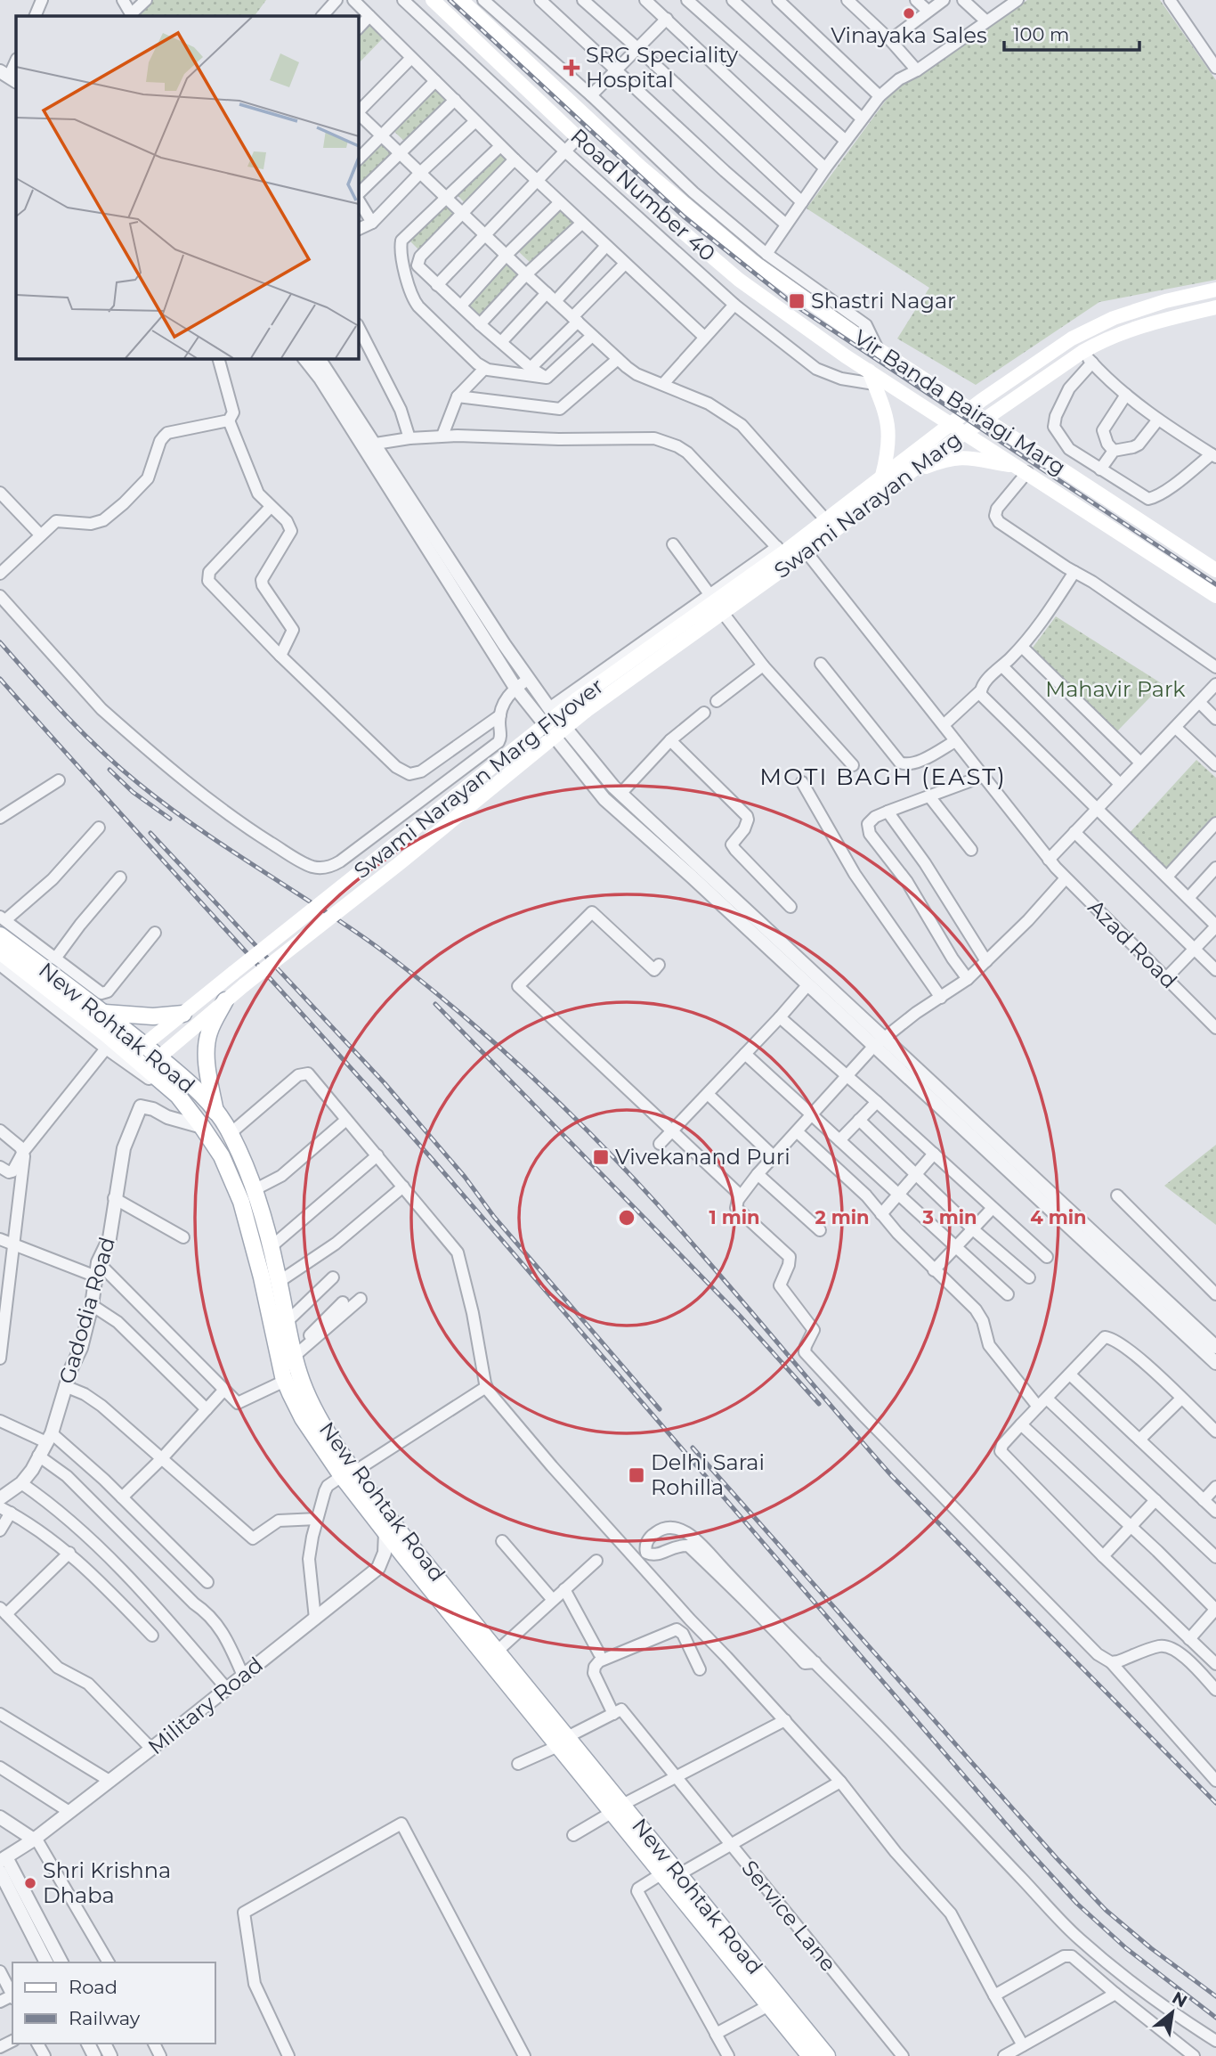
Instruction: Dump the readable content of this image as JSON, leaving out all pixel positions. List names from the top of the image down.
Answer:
{
  "streets": {
    "main road": [
      "Road Number 40",
      "Vir Banda Bairagi Marg",
      "Swami Narayan Marg",
      "Swami Narayan Marg Flyover",
      "New Rohtak Road"
    ],
    "street": [
      "Azad Road",
      "Gadodia Road",
      "Military Road",
      "Service Lane"
    ]
  },
  "crossings": [
    ["Road Number 40", "Vir Banda Bairagi Marg"],
    ["Vir Banda Bairagi Marg", "Swami Narayan Marg"],
    ["Swami Narayan Marg", "Swami Narayan Marg Flyover"],
    ["Swami Narayan Marg", "Azad Road"],
    ["New Rohtak Road", "Gadodia Road"],
    ["New Rohtak Road", "Military Road"]
  ],
  "districts": ["MOTI BAGH (EAST)"],
  "parks": ["Mahavir Park"],
  "places": {
    "other": ["Vinayaka Sales", "Shri Krishna Dhaba"],
    "health": ["SRG Speciality Hospital"],
    "transit": ["Shastri Nagar", "Vivekanand Puri", "Delhi Sarai Rohilla"]
  },
  "legend": ["Road", "Railway"],
  "scale_bar": "100 m",
  "north": "top right",
  "rings": [
    "1 min",
    "2 min",
    "3 min",
    "4 min"
  ]
}
